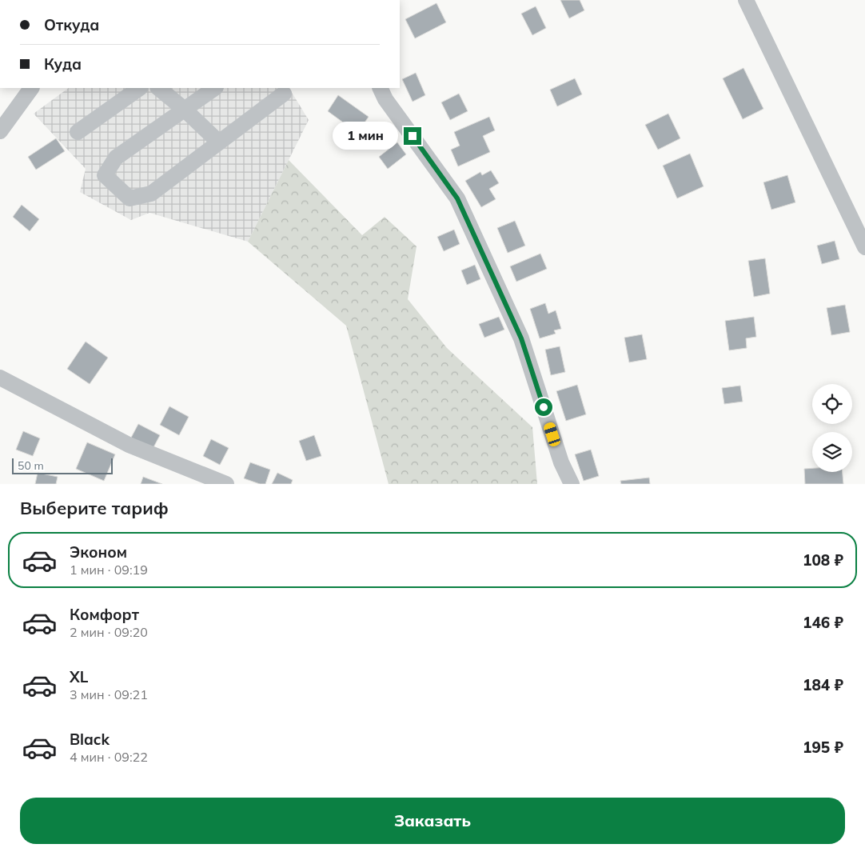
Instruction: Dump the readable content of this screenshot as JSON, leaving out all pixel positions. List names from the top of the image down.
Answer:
{
  "scale_bar": "50 m",
  "page": {
    "banner": ["Откуда", "Куда"],
    "bubble": "1 мин",
    "scale": "50 m",
    "heading": "Выберите тариф",
    "list": [
      {
        "name": "Эконом",
        "note": "1 мин · 09:19",
        "value": "108 ₽"
      },
      {
        "name": "Комфорт",
        "note": "2 мин · 09:20",
        "value": "146 ₽"
      },
      {
        "name": "XL",
        "note": "3 мин · 09:21",
        "value": "184 ₽"
      },
      {
        "name": "Black",
        "note": "4 мин · 09:22",
        "value": "195 ₽"
      }
    ],
    "buttons": "Заказать"
  }
}
